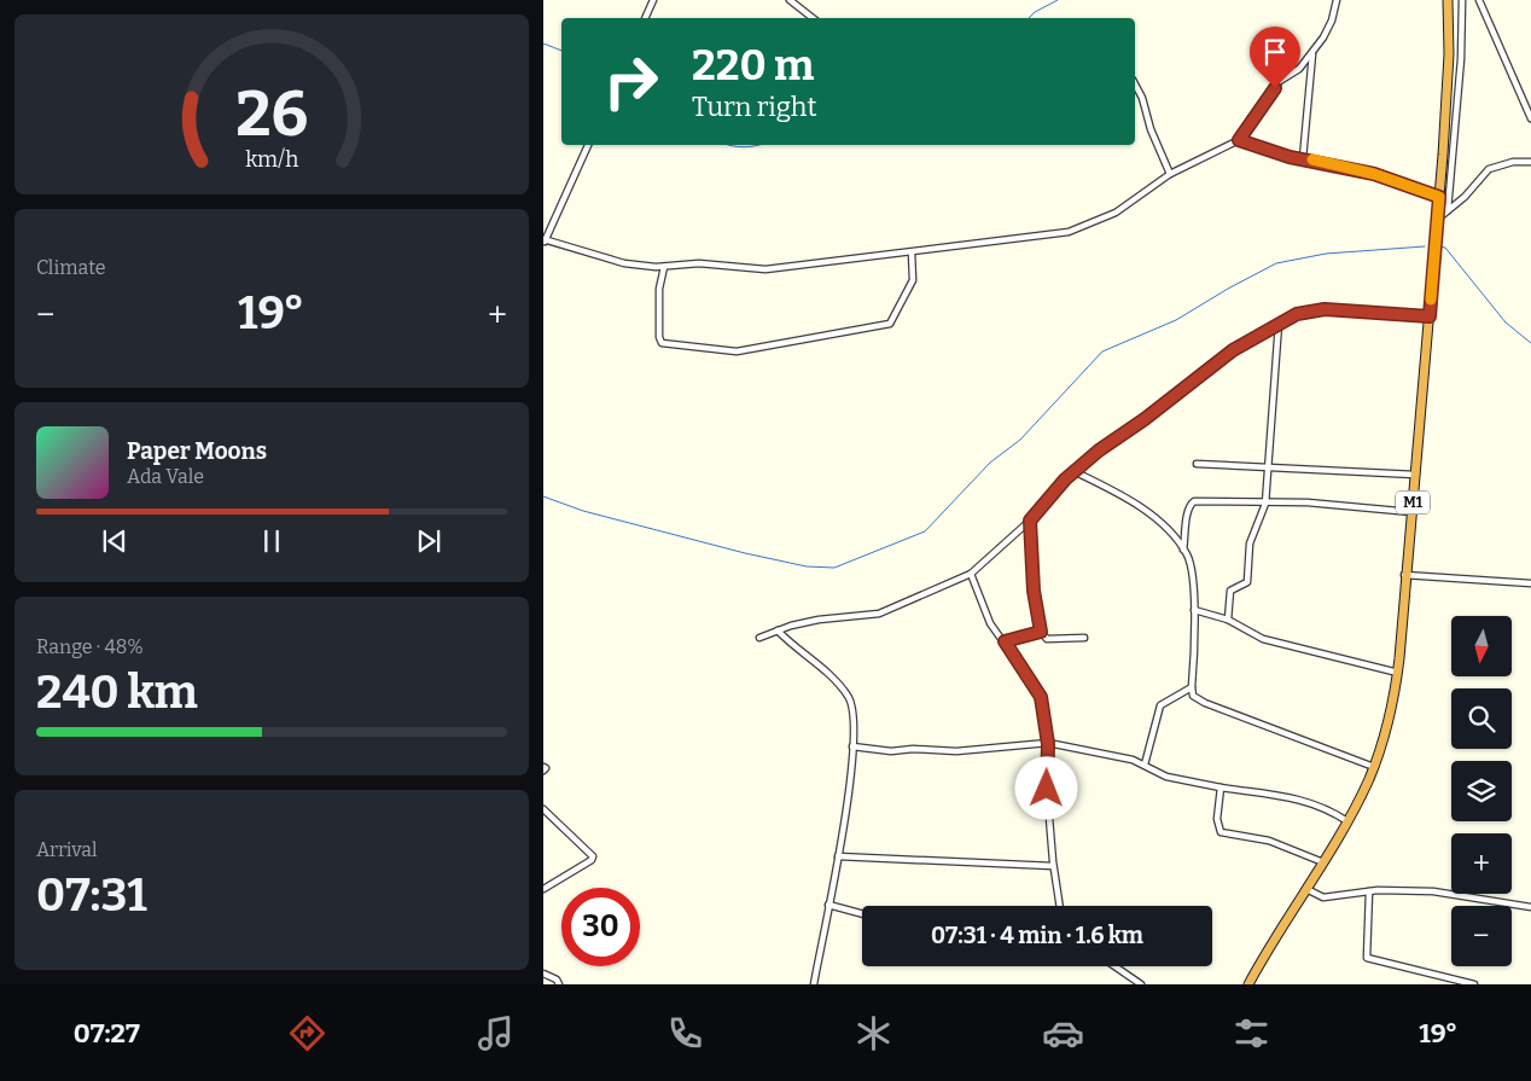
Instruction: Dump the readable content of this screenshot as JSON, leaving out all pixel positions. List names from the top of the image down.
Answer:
{
  "streets": {
    "highway": ["M1"]
  },
  "north": "bottom",
  "page": {
    "turn": ["220 m", "Turn right"],
    "tile": [
      "Climate",
      ["Range · 48%", "240 km"],
      ["Arrival", "07:31"]
    ],
    "heat": ["−", "19°", "+"],
    "song": ["Paper Moons", "Ada Vale"],
    "map_buttons": ["+", "−"],
    "limit": "30",
    "trip": "07:31 · 4 min · 1.6 km",
    "tabs": ["07:27", "19°"],
    "gauge": ["26", "km/h"]
  }
}
